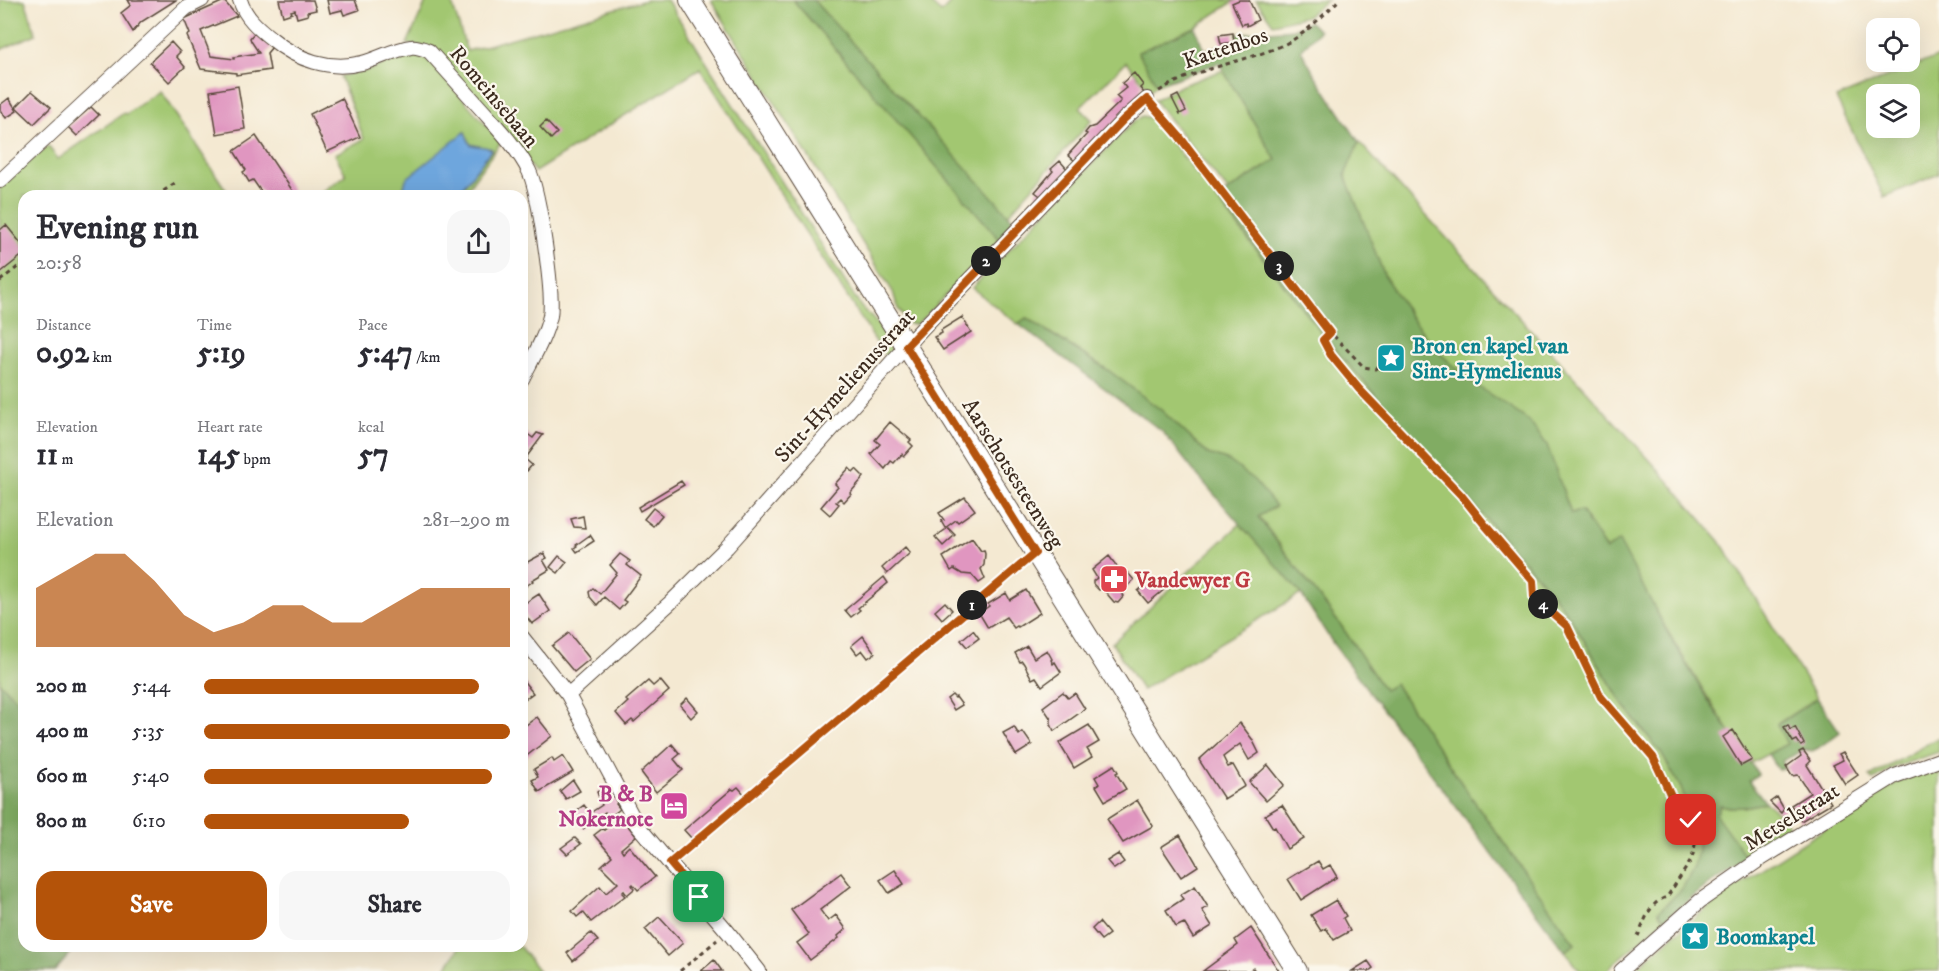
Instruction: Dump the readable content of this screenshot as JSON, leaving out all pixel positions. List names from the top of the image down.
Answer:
{
  "streets": {
    "main road": ["Aarschotsesteenweg"],
    "street": ["Romeinsebaan", "Sint-Hymelienusstraat", "Metselstraat"],
    "path": ["Kattenbos"]
  },
  "crossings": [
    ["Kattenbos", "Sint-Hymelienusstraat"],
    ["Sint-Hymelienusstraat", "Aarschotsesteenweg"]
  ],
  "places": {
    "place": ["Bron en kapel van Sint-Hymelienus", "Boomkapel"],
    "pharmacy": ["Vandewyer G"],
    "hotel": ["B & B Nokernote"]
  },
  "page": {
    "heading": ["Evening run", "20:58"],
    "pins": [
      "2",
      "3",
      "4",
      "1"
    ],
    "stats": [
      ["Distance", "0.92 km"],
      ["Time", "5:19"],
      ["Pace", "5:47 /km"],
      ["Elevation", "11 m"],
      ["Heart rate", "145 bpm"],
      ["kcal", "57"]
    ],
    "chart": ["Elevation", "281–290 m"],
    "list": [
      {
        "name": "200 m",
        "note": "5:44"
      },
      {
        "name": "400 m",
        "note": "5:35"
      },
      {
        "name": "600 m",
        "note": "5:40"
      },
      {
        "name": "800 m",
        "note": "6:10"
      }
    ],
    "buttons": ["Save", "Share"]
  }
}
